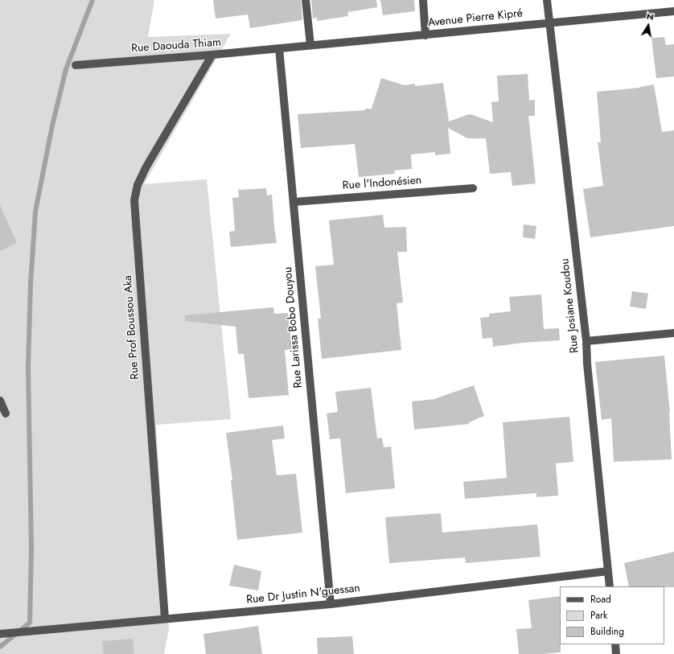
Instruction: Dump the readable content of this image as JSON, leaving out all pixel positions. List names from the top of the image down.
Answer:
{
  "streets": {
    "street": [
      "Avenue Pierre Kipré",
      "Rue Daouda Thiam",
      "Rue l'Indonésien",
      "Rue Josiane Koudou",
      "Rue Prof Boussou Aka",
      "Rue Larissa Bobo Douyou",
      "Rue Dr Justin N'guessan"
    ]
  },
  "crossings": [
    ["Avenue Pierre Kipré", "Rue Daouda Thiam"],
    ["Avenue Pierre Kipré", "Rue Josiane Koudou"],
    ["Avenue Pierre Kipré", "Rue Larissa Bobo Douyou"],
    ["Rue Daouda Thiam", "Rue Prof Boussou Aka"],
    ["Rue Daouda Thiam", "Rue Larissa Bobo Douyou"],
    ["Rue l'Indonésien", "Rue Larissa Bobo Douyou"],
    ["Rue Josiane Koudou", "Rue Dr Justin N'guessan"],
    ["Rue Prof Boussou Aka", "Rue Dr Justin N'guessan"],
    ["Rue Larissa Bobo Douyou", "Rue Dr Justin N'guessan"]
  ],
  "legend": ["Road", "Park", "Building"],
  "north": "top"
}
